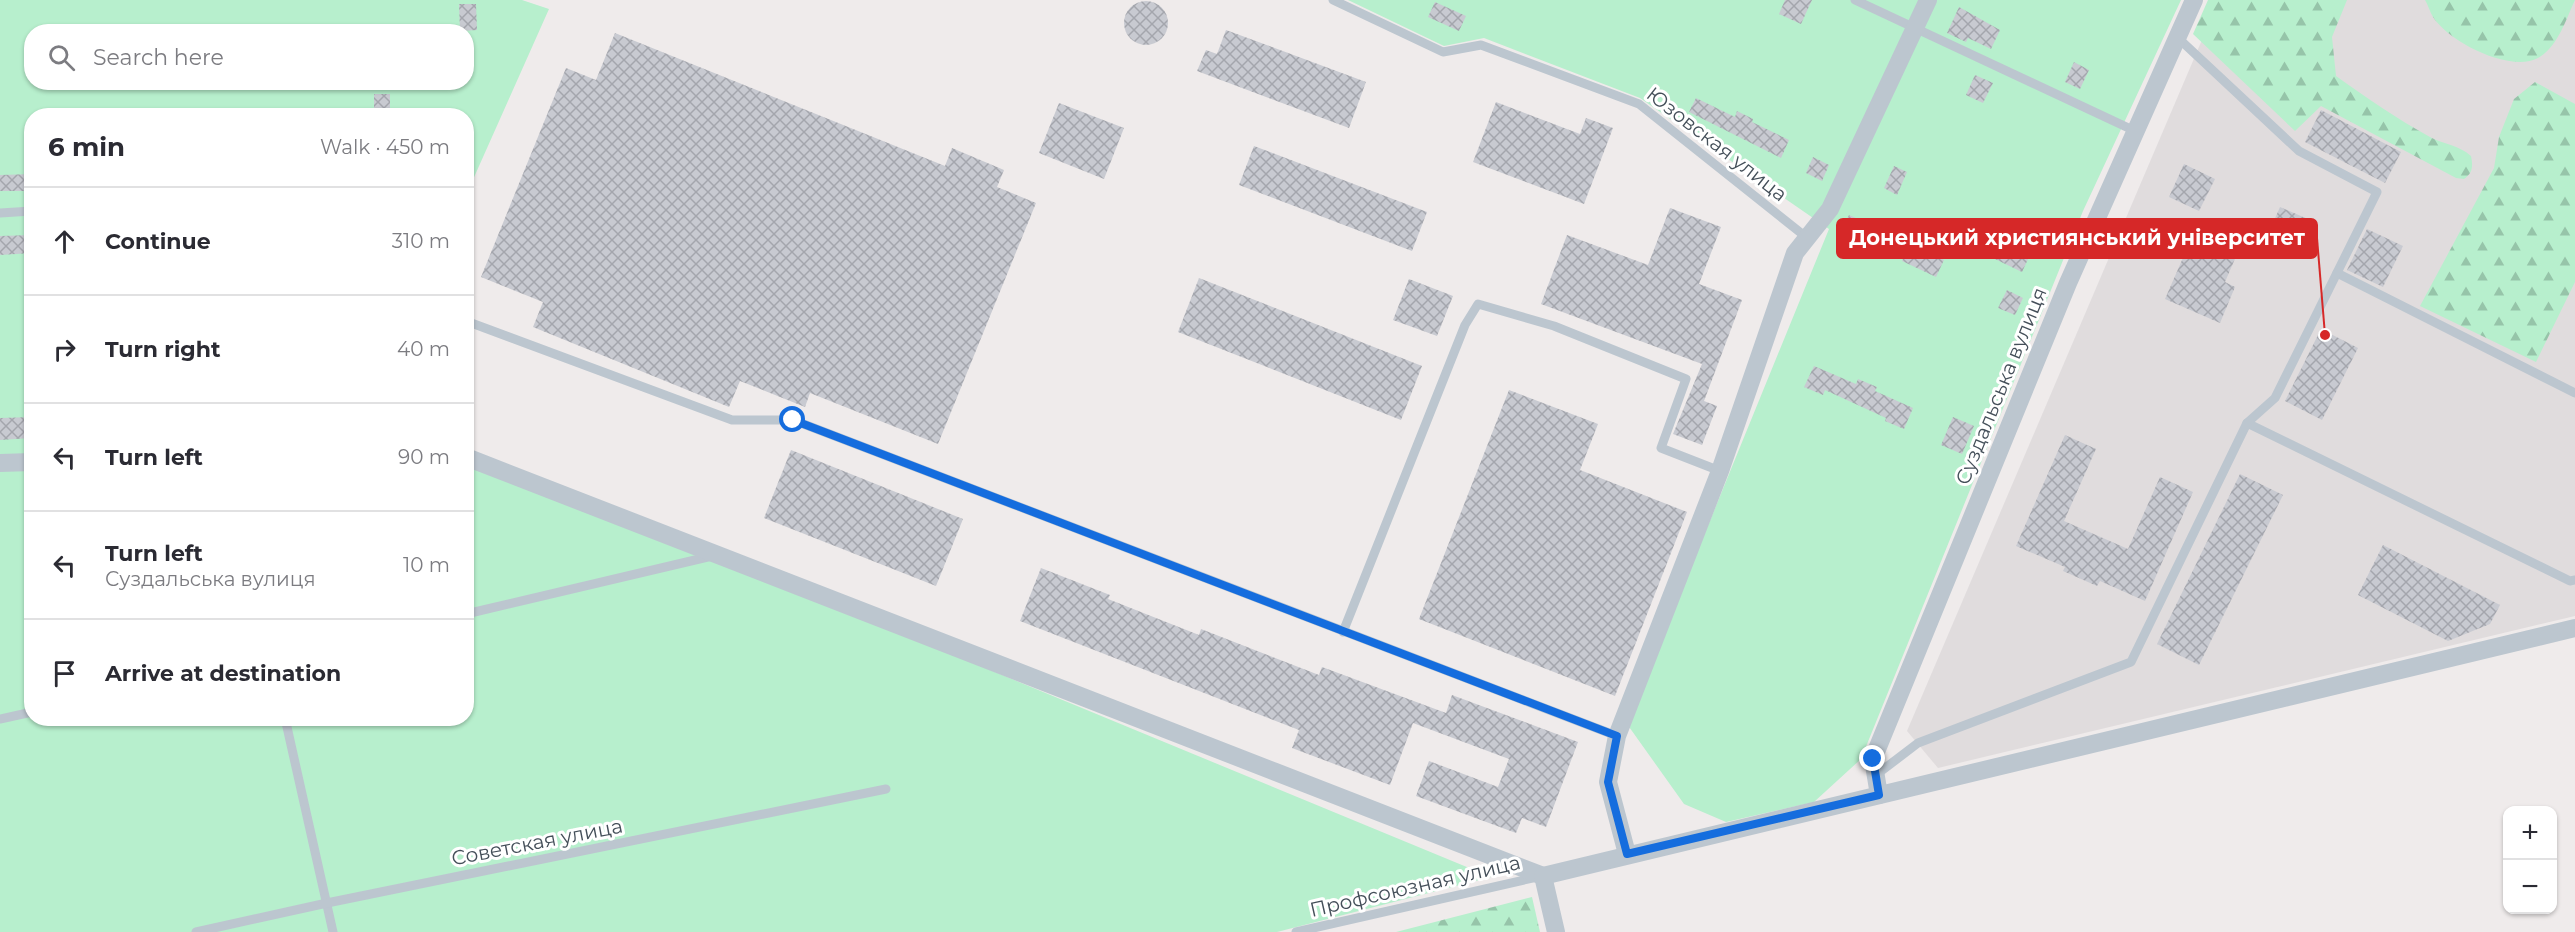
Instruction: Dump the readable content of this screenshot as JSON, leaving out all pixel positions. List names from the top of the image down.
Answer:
{
  "streets": {
    "street": ["Суздальська вулиця"],
    "lane": ["Юзовская улица", "Советская улица", "Профсоюзная улица"]
  },
  "places": ["Донецький християнський університет"],
  "page": {
    "search": "Search here",
    "heading": ["6 min", "Walk · 450 m"],
    "list": [
      ["Continue", "310 m"],
      ["Turn right", "40 m"],
      ["Turn left", "90 m"],
      ["Turn left", "Суздальська вулиця", "10 m"],
      "Arrive at destination"
    ],
    "map_buttons": ["+", "−"]
  }
}
